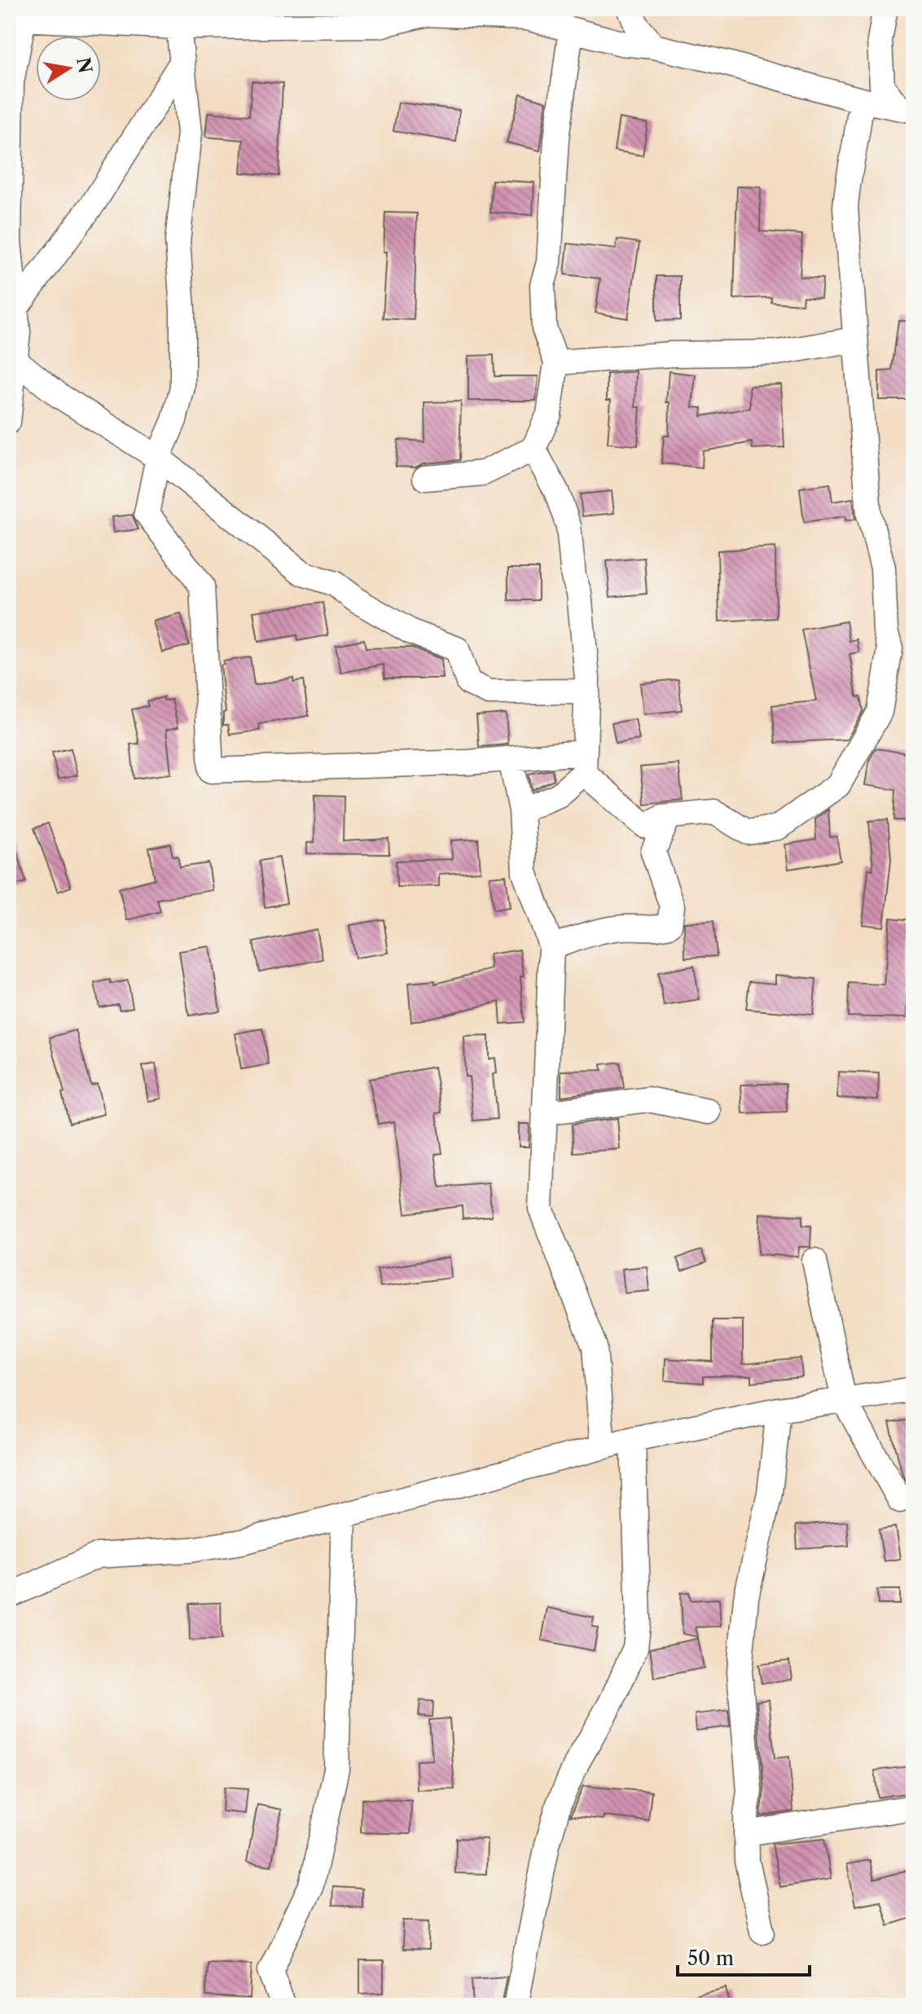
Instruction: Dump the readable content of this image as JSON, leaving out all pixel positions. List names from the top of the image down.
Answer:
{
  "scale_bar": "50 m",
  "north": "right"
}
